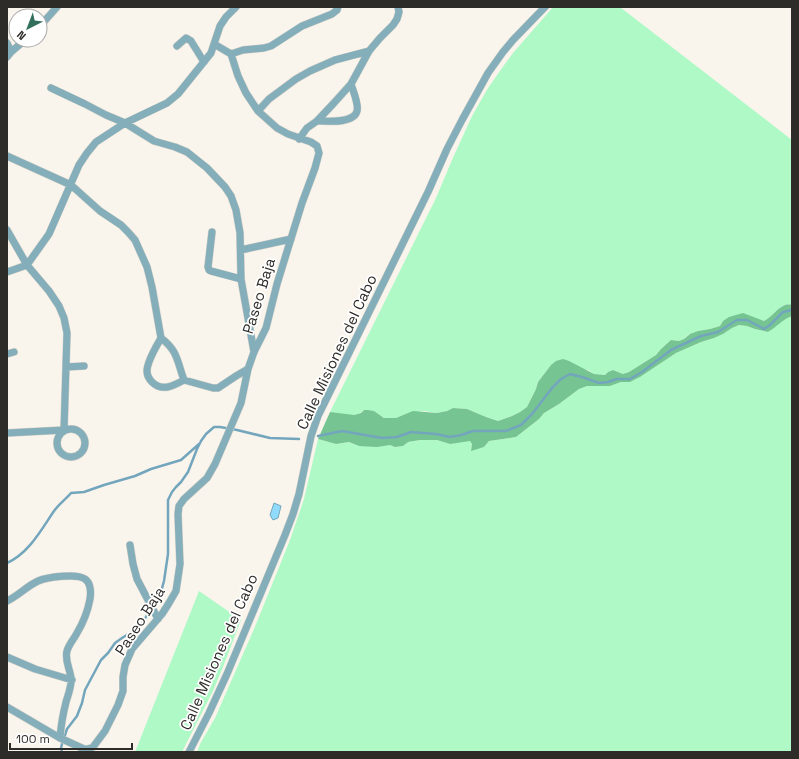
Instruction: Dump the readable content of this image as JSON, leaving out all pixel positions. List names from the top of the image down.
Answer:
{
  "streets": {
    "street": ["Paseo Baja", "Calle Misiones del Cabo"]
  },
  "scale_bar": "100 m",
  "north": "bottom left"
}
